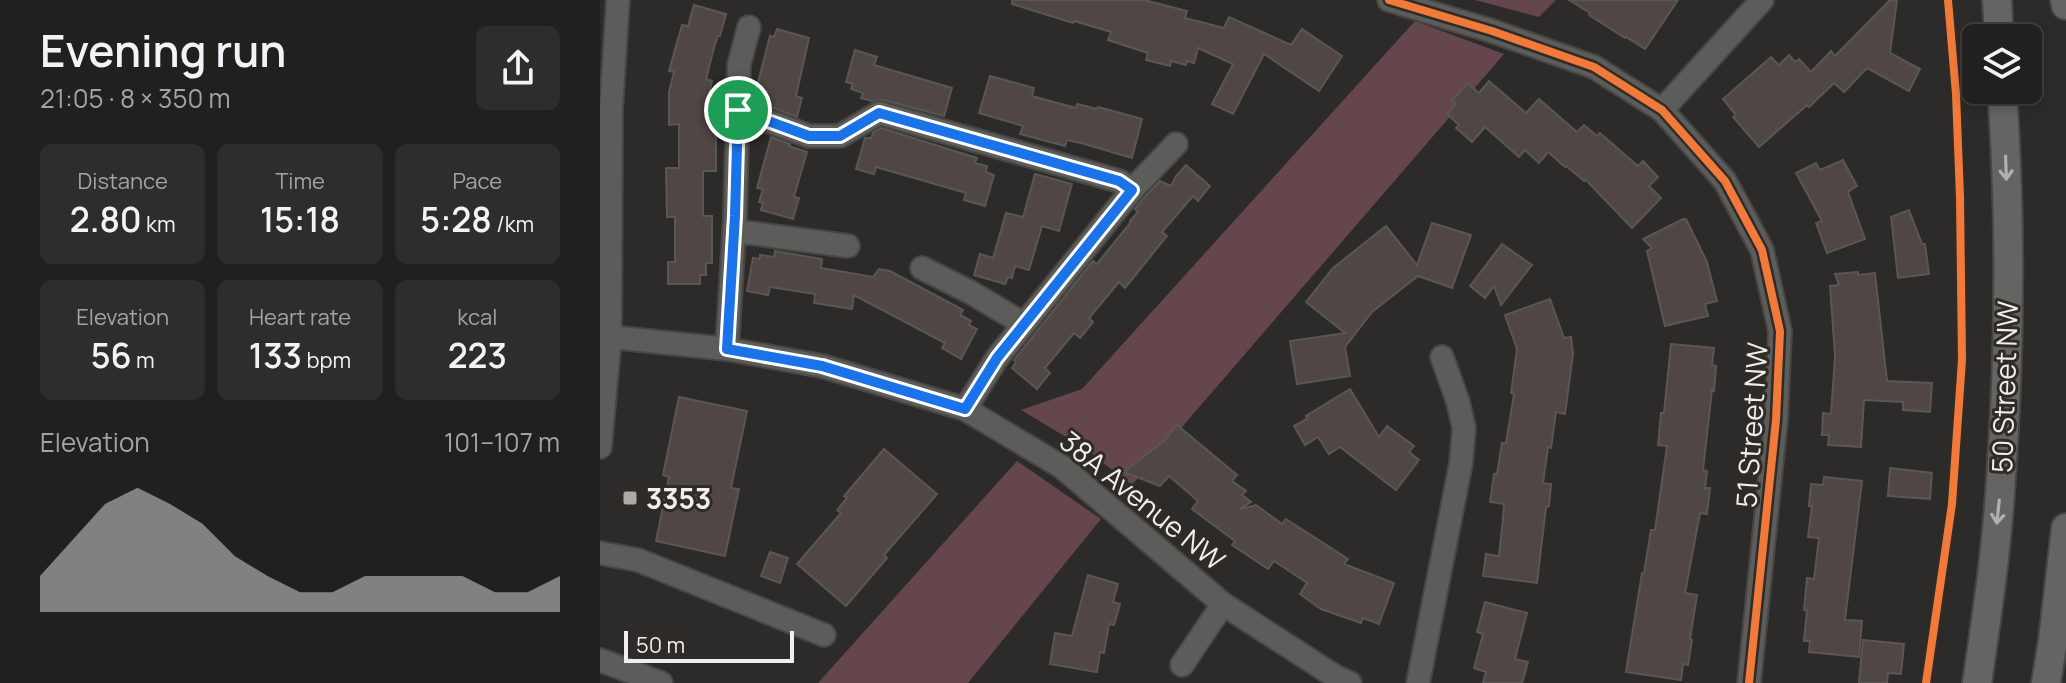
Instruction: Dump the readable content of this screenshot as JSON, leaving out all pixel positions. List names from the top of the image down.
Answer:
{
  "streets": {
    "main road": ["50 Street NW"],
    "street": ["51 Street NW", "38A Avenue NW"]
  },
  "one_way": ["50 Street NW"],
  "places": {
    "transit": ["3353"]
  },
  "scale_bar": "50 m",
  "page": {
    "heading": ["Evening run", "21:05 · 8 × 350 m"],
    "stats": [
      ["Distance", "2.80 km"],
      ["Time", "15:18"],
      ["Pace", "5:28 /km"],
      ["Elevation", "56 m"],
      ["Heart rate", "133 bpm"],
      ["kcal", "223"]
    ],
    "chart": ["Elevation", "101–107 m"],
    "scale": "50 m"
  }
}
